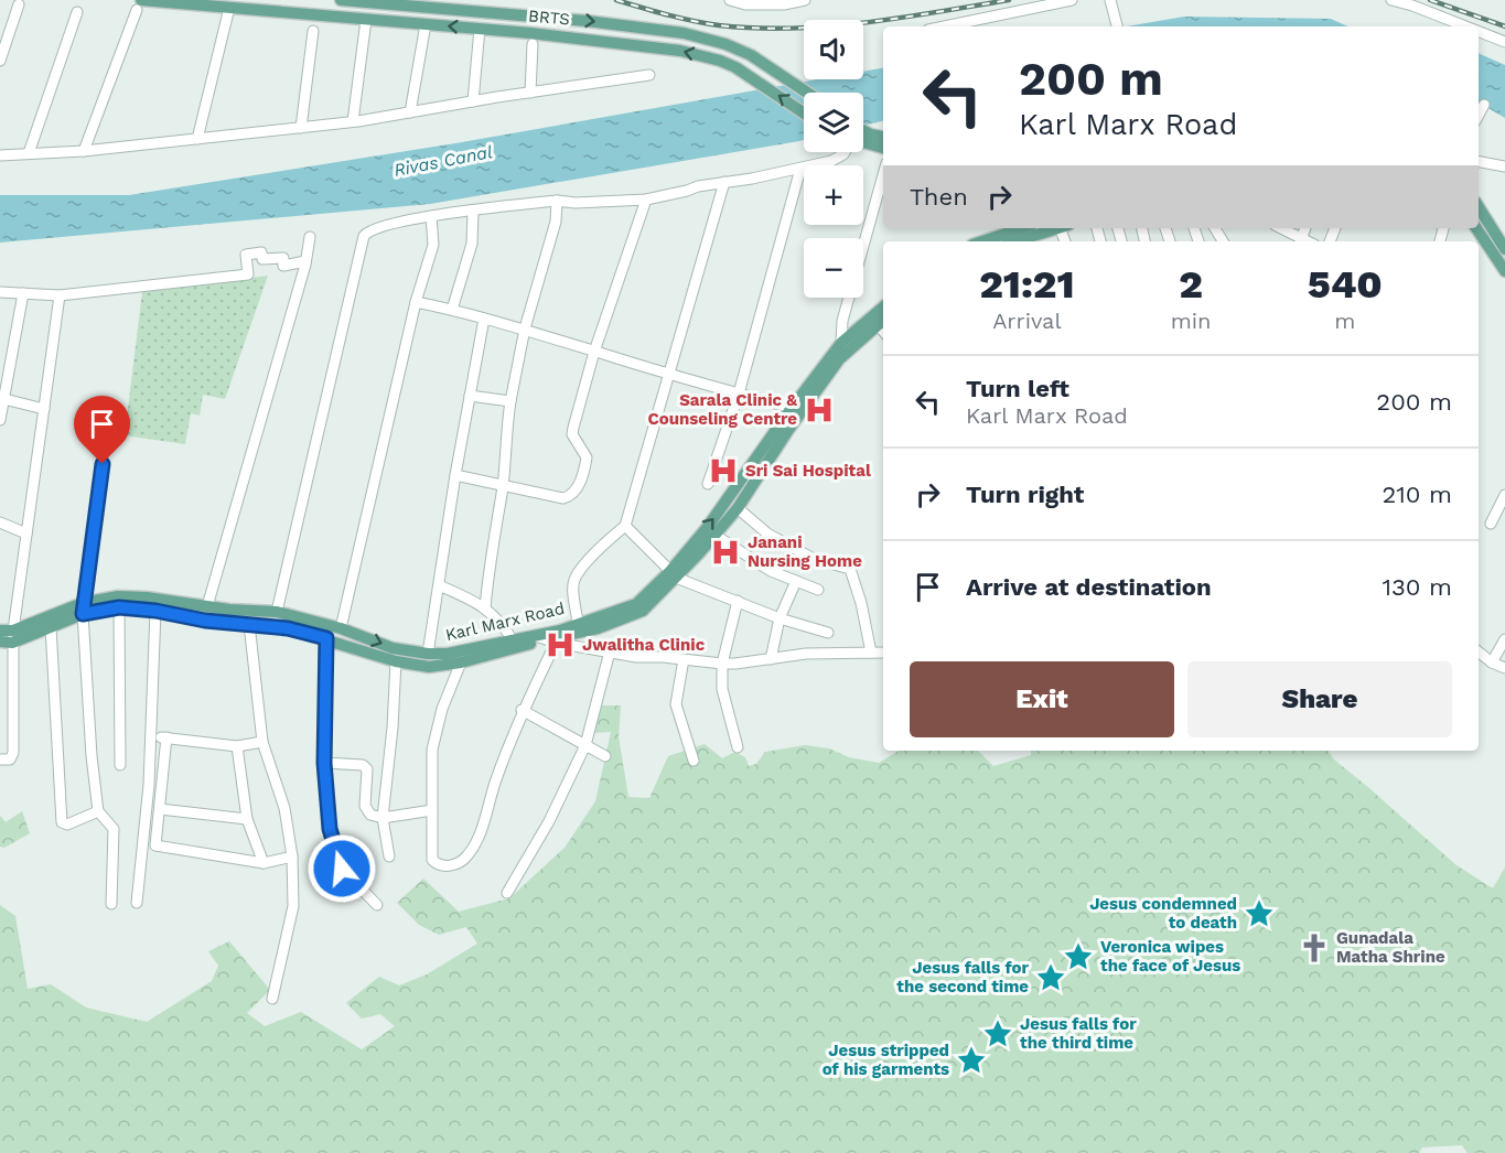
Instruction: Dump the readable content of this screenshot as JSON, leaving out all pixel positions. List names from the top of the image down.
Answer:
{
  "streets": {
    "main road": ["BRTS", "Karl Marx Road"]
  },
  "water": ["Rivas Canal"],
  "places": {
    "hospital": [
      "Sarala Clinic & Counseling Centre",
      "Sri Sai Hospital",
      "Janani Nursing Home",
      "Jwalitha Clinic"
    ],
    "place": [
      "Jesus condemned to death",
      "Veronica wipes the face of Jesus",
      "Jesus falls for the second time",
      "Jesus falls for the third time",
      "Jesus stripped of his garments"
    ],
    "church": ["Gunadala Matha Shrine"]
  },
  "page": {
    "map_buttons": ["+", "−"],
    "turn": ["200 m", "Karl Marx Road"],
    "then": "Then",
    "eta": [
      "21:21",
      "Arrival",
      "2",
      "min",
      "540",
      "m"
    ],
    "list": [
      {
        "name": "Turn left",
        "note": "Karl Marx Road",
        "value": "200 m"
      },
      {
        "name": "Turn right",
        "value": "210 m"
      },
      {
        "name": "Arrive at destination",
        "value": "130 m"
      }
    ],
    "buttons": ["Exit", "Share"]
  }
}
